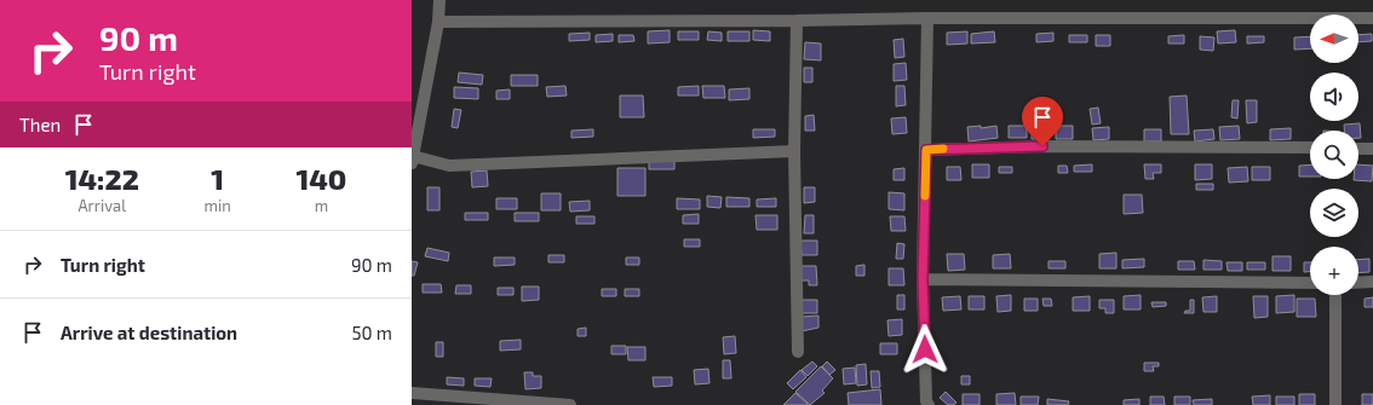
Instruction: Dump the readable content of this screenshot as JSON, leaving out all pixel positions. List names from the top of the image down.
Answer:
{
  "north": "left",
  "page": {
    "turn": ["90 m", "Turn right"],
    "map_buttons": "+",
    "then": "Then",
    "eta": [
      "14:22",
      "Arrival",
      "1",
      "min",
      "140",
      "m"
    ],
    "list": [
      {
        "name": "Turn right",
        "value": "90 m"
      },
      {
        "name": "Arrive at destination",
        "value": "50 m"
      }
    ]
  }
}
